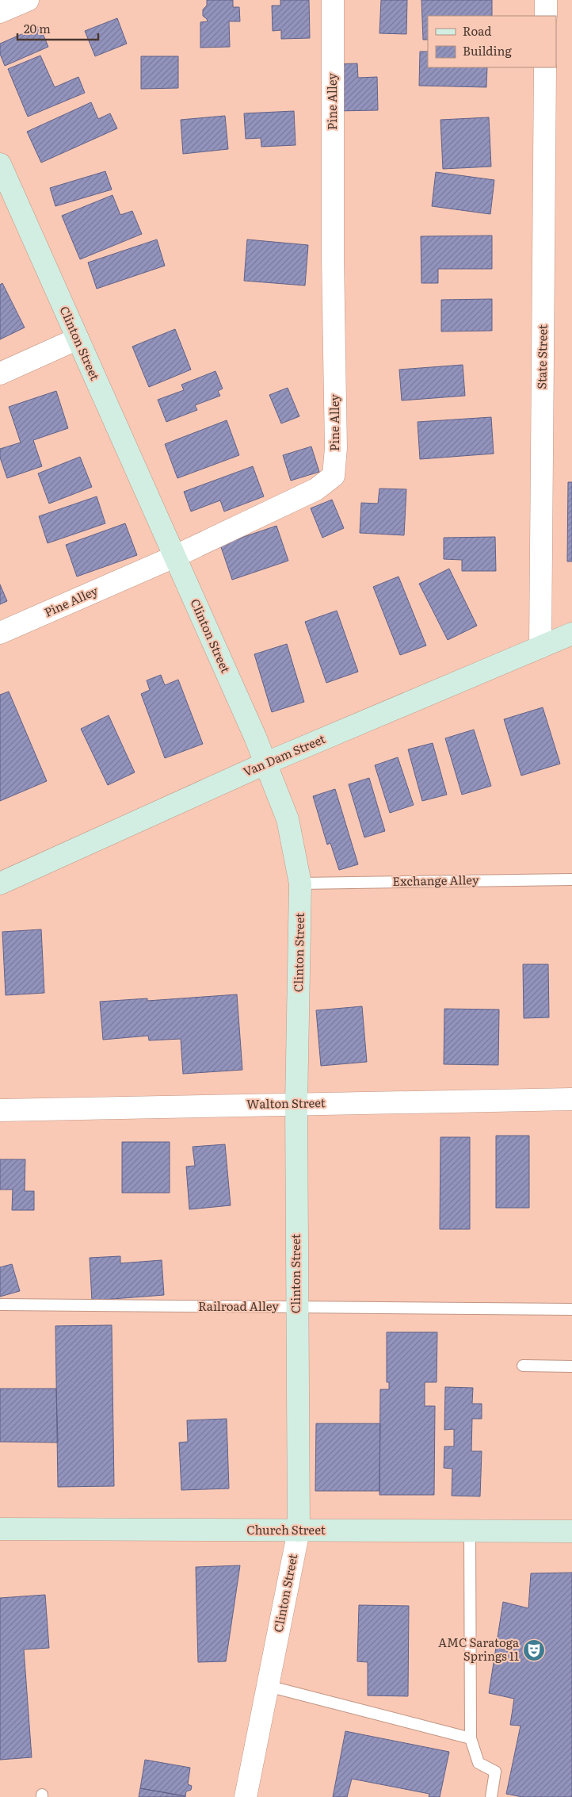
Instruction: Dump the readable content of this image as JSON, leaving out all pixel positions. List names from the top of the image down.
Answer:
{
  "streets": {
    "street": [
      "Pine Alley",
      "Clinton Street",
      "State Street",
      "Van Dam Street",
      "Walton Street",
      "Church Street"
    ],
    "lane": ["Exchange Alley", "Railroad Alley"]
  },
  "crossings": [
    ["Pine Alley", "Clinton Street"],
    ["Clinton Street", "Van Dam Street"],
    ["Clinton Street", "Exchange Alley"],
    ["Clinton Street", "Walton Street"],
    ["Clinton Street", "Railroad Alley"],
    ["Clinton Street", "Church Street"],
    ["State Street", "Van Dam Street"]
  ],
  "places": {
    "theatre": ["AMC Saratoga Springs 11"]
  },
  "legend": ["Road", "Building"],
  "scale_bar": "20 m"
}
